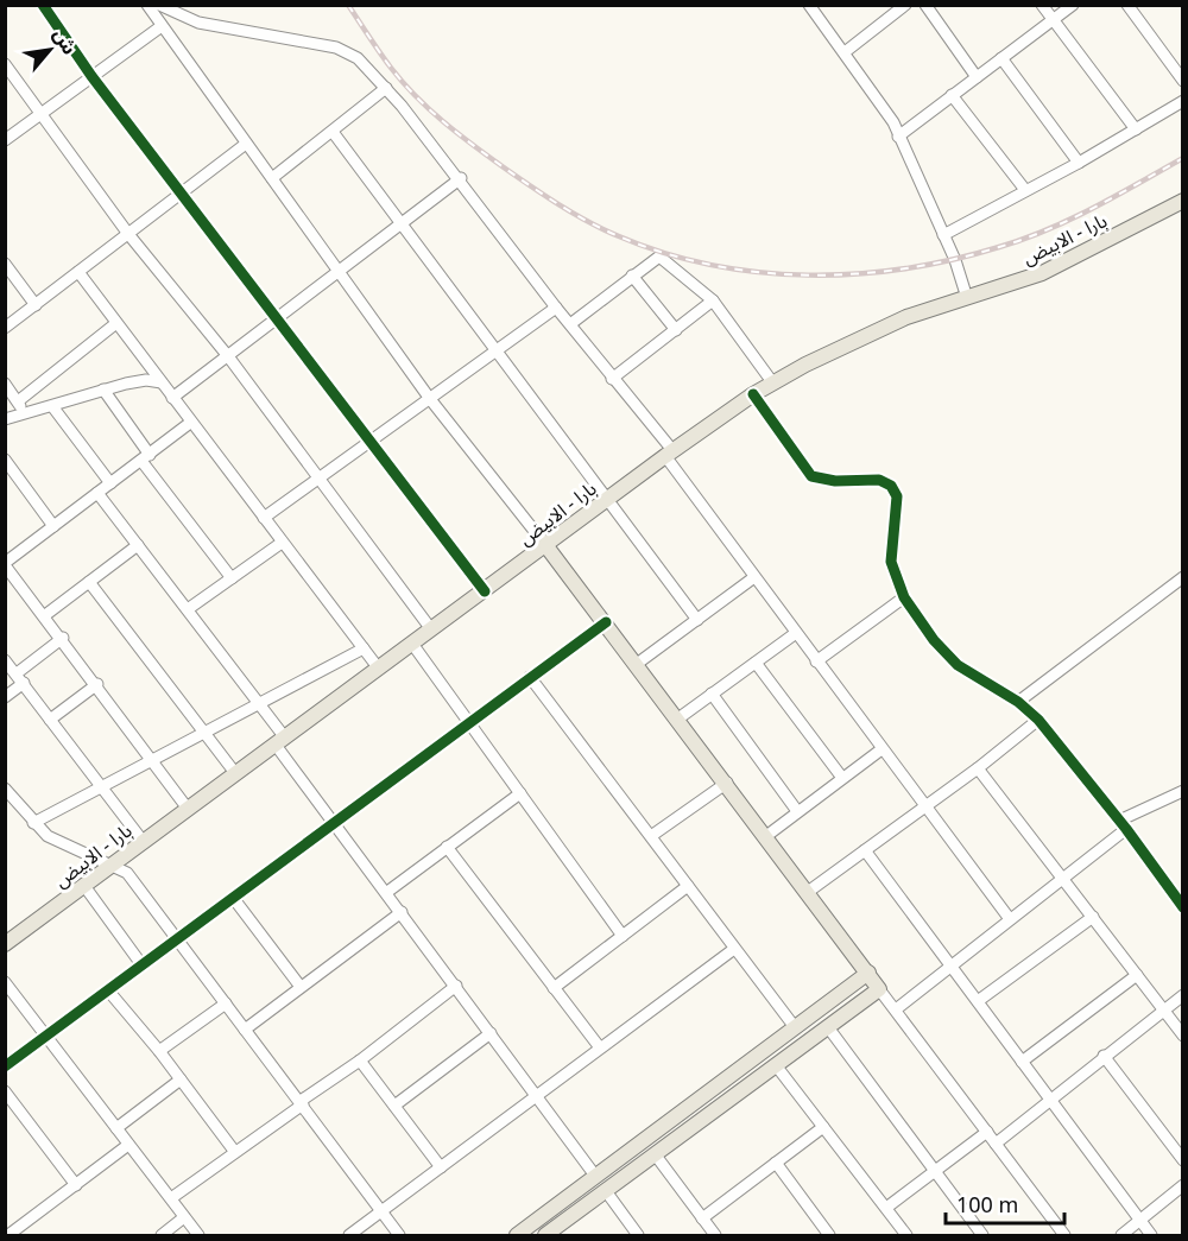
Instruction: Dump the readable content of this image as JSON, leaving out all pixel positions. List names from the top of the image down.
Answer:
{
  "streets": {
    "main road": ["بارا - الابيض"]
  },
  "scale_bar": "100 m",
  "north": "top right"
}
